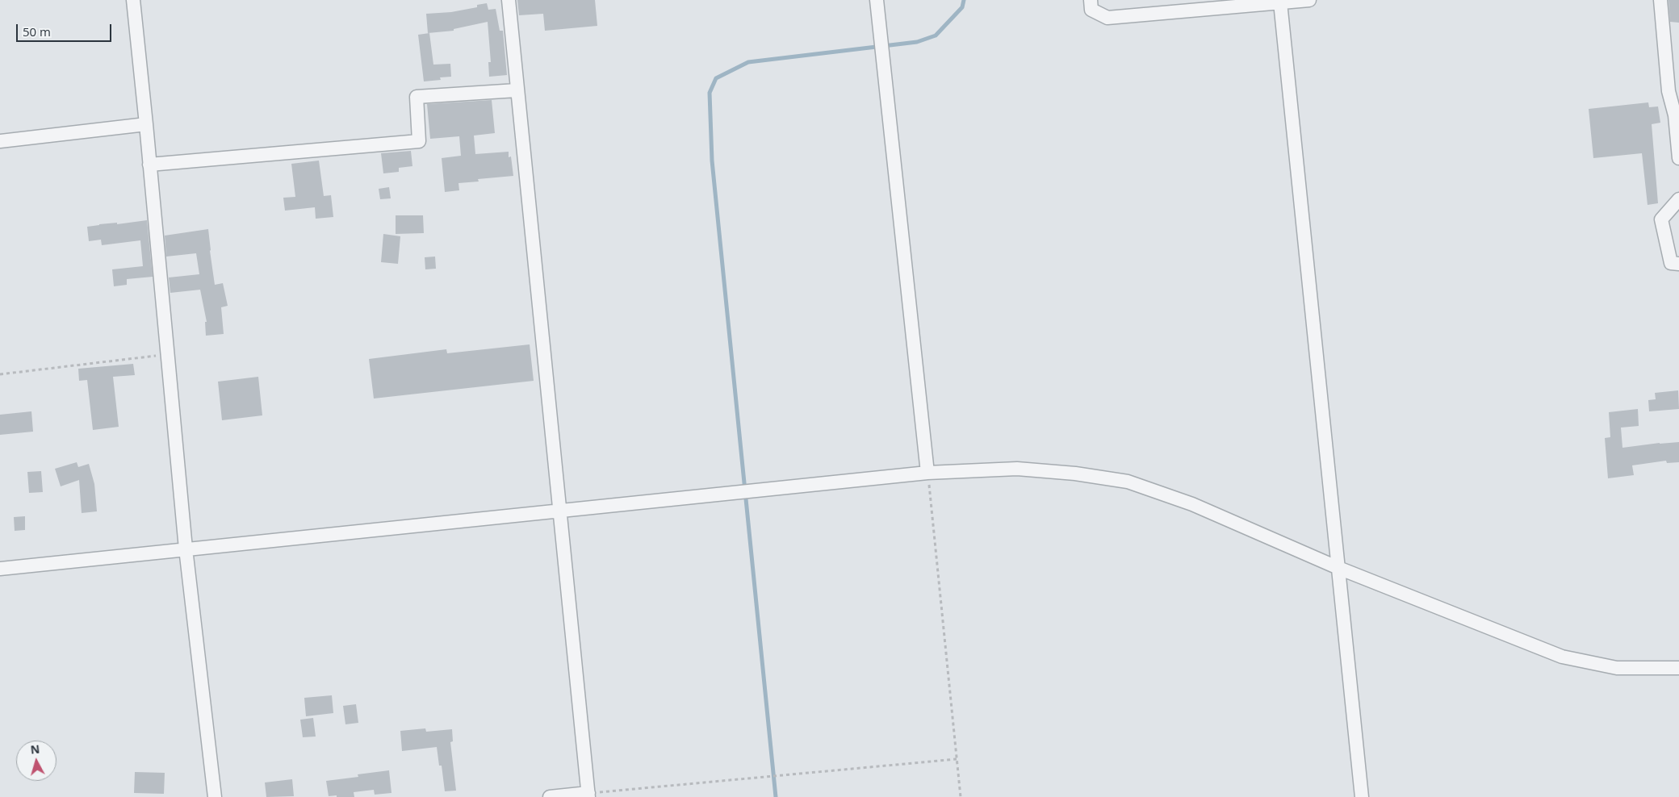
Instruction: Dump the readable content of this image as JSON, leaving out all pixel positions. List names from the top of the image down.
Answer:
{
  "scale_bar": "50 m",
  "north": "top"
}
